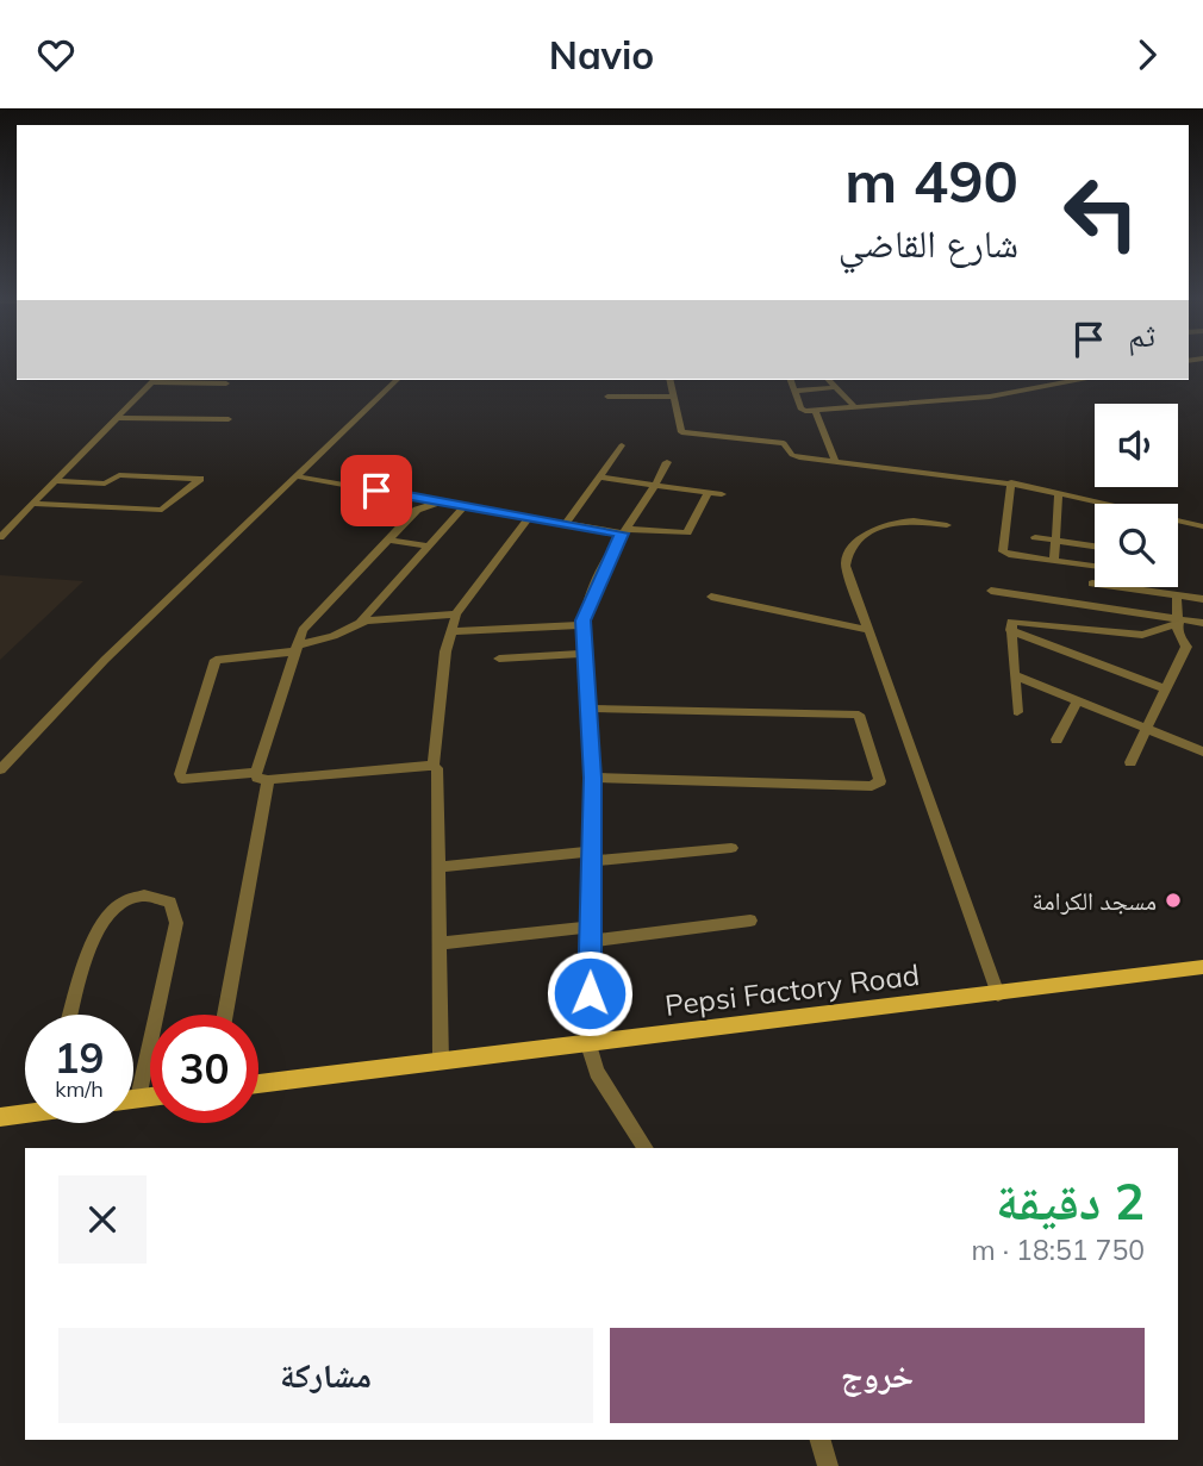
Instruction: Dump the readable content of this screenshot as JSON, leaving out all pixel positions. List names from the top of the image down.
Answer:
{
  "streets": {
    "main road": ["Pepsi Factory Road"]
  },
  "places": ["مسجد الكرامة"],
  "page": {
    "header": "Navio",
    "turn": ["490 m", "شارع القاضي"],
    "then": "ثم",
    "speed": "19 km/h",
    "limit": "30",
    "heading": ["2 دقيقة", "750 m · 18:51"],
    "buttons": ["خروج", "مشاركة"]
  }
}
